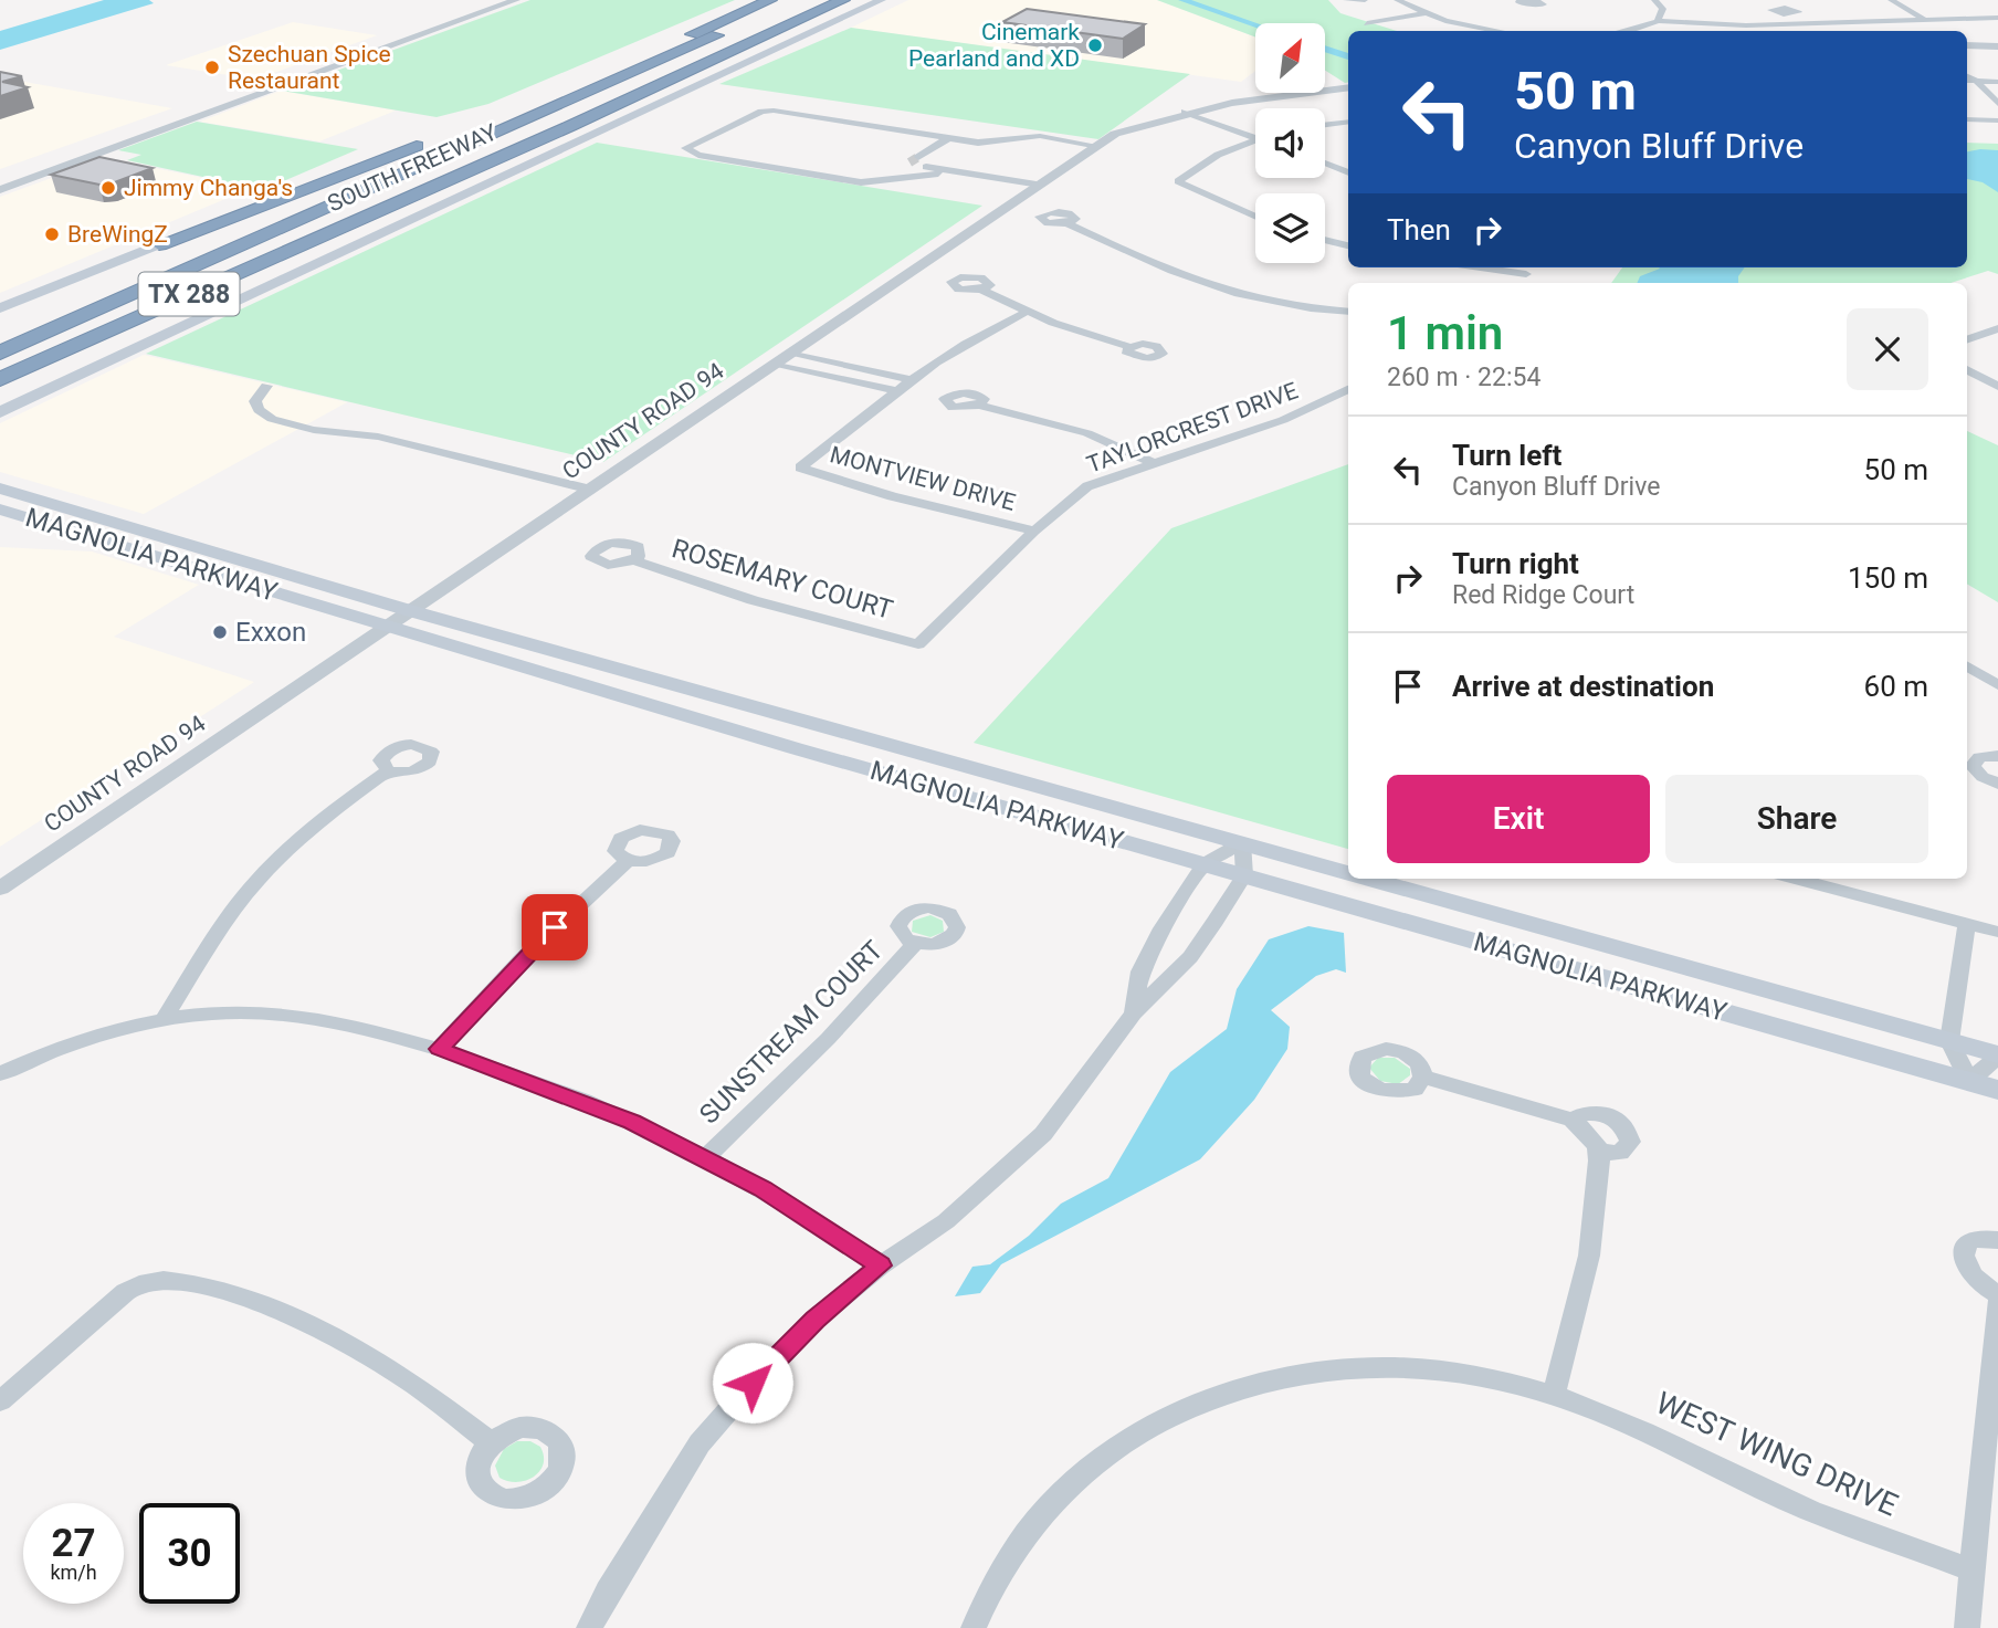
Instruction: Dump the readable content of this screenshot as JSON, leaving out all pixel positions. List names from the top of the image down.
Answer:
{
  "streets": {
    "highway": ["SOUTH FREEWAY", "TX 288"],
    "main road": ["MAGNOLIA PARKWAY"],
    "street": [
      "COUNTY ROAD 94",
      "TAYLORCREST DRIVE",
      "MONTVIEW DRIVE",
      "ROSEMARY COURT",
      "SUNSTREAM COURT",
      "WEST WING DRIVE"
    ]
  },
  "crossings": [
    ["COUNTY ROAD 94", "MAGNOLIA PARKWAY"],
    ["TAYLORCREST DRIVE", "MONTVIEW DRIVE"],
    ["TAYLORCREST DRIVE", "ROSEMARY COURT"]
  ],
  "places": [
    "Cinemark Pearland and XD",
    "Szechuan Spice Restaurant",
    "Jimmy Changa's",
    "BreWingZ",
    "Exxon"
  ],
  "north": "top right",
  "page": {
    "turn": ["50 m", "Canyon Bluff Drive"],
    "then": "Then",
    "heading": ["1 min", "260 m · 22:54"],
    "list": [
      {
        "name": "Turn left",
        "note": "Canyon Bluff Drive",
        "value": "50 m"
      },
      {
        "name": "Turn right",
        "note": "Red Ridge Court",
        "value": "150 m"
      },
      {
        "name": "Arrive at destination",
        "value": "60 m"
      }
    ],
    "buttons": ["Exit", "Share"],
    "speed": "27 km/h",
    "limit": "30"
  }
}
